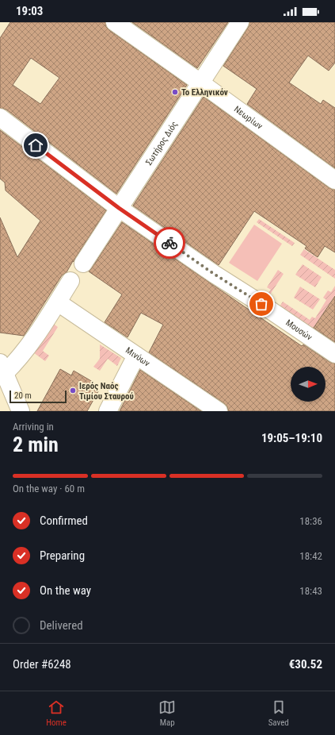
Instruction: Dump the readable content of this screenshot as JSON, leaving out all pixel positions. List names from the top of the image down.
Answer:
{
  "streets": {
    "street": [
      "Νεωρίων",
      "Σωτήρος Διός",
      "Μουσών",
      "Μινύων"
    ]
  },
  "crossings": [
    ["Νεωρίων", "Σωτήρος Διός"],
    ["Σωτήρος Διός", "Μουσών"]
  ],
  "places": ["Το Ελληνικόν", "Ιερός Ναός Τιμίου Σταυρού"],
  "scale_bar": "20 m",
  "north": "right",
  "page": {
    "status": "19:03",
    "scale": "20 m",
    "heading": ["2 min", "Arriving in", "19:05–19:10"],
    "panel": ["Order #6248", "€30.52"],
    "bar": "On the way · 60 m",
    "list": [
      ["Confirmed", "18:36"],
      ["Preparing", "18:42"],
      ["On the way", "18:43"],
      "Delivered"
    ],
    "tabs": ["Home", "Map", "Saved"]
  }
}
